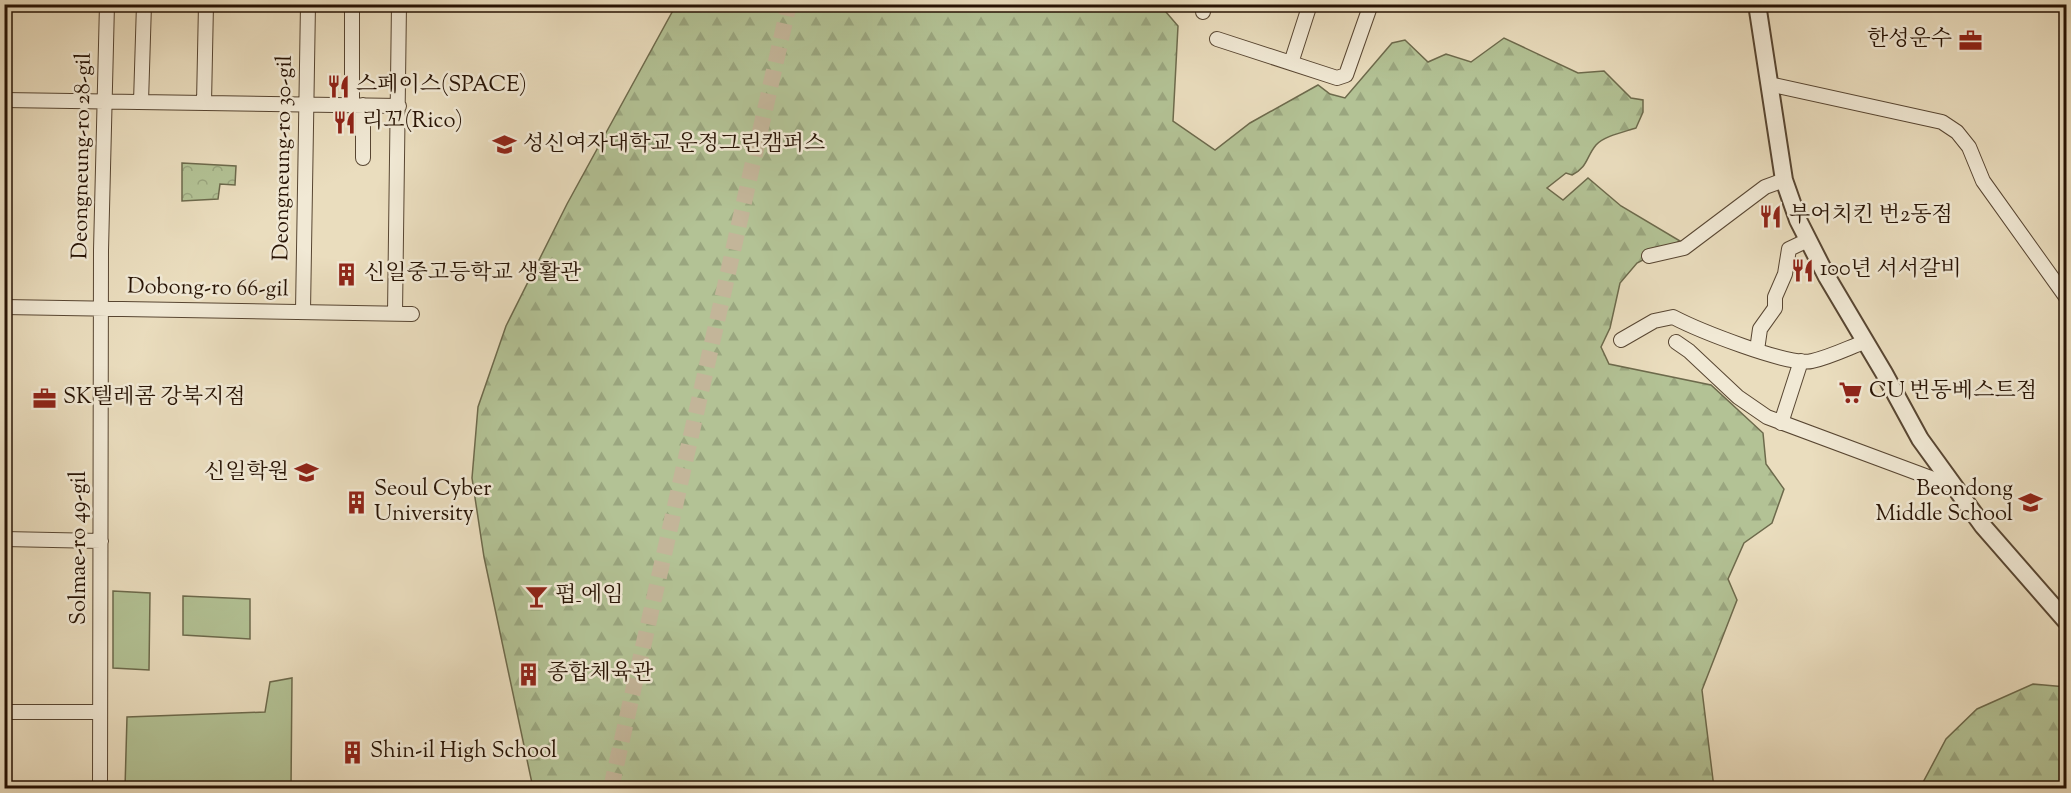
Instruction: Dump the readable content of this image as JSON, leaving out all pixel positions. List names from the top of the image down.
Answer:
{
  "streets": {
    "street": [
      "Deongneung-ro 28-gil",
      "Deongneung-ro 30-gil",
      "Dobong-ro 66-gil",
      "Solmae-ro 49-gil"
    ]
  },
  "crossings": [
    ["Deongneung-ro 28-gil", "Dobong-ro 66-gil"],
    ["Deongneung-ro 28-gil", "Solmae-ro 49-gil"],
    ["Deongneung-ro 30-gil", "Dobong-ro 66-gil"],
    ["Dobong-ro 66-gil", "Solmae-ro 49-gil"]
  ],
  "places": {
    "office": ["한성운수", "SK텔레콤 강북지점"],
    "restaurant": [
      "스페이스(SPACE)",
      "리꼬(Rico)",
      "부어치킨 번2동점",
      "100년 서서갈비"
    ],
    "school or university": ["성신여자대학교 운정그린캠퍼스", "신일학원", "Beondong Middle School"],
    "building": [
      "신일중고등학교 생활관",
      "Seoul Cyber University",
      "종합체육관",
      "Shin-il High School"
    ],
    "supermarket": ["CU 번동베스트점"],
    "bar": ["펍_에임"]
  }
}
